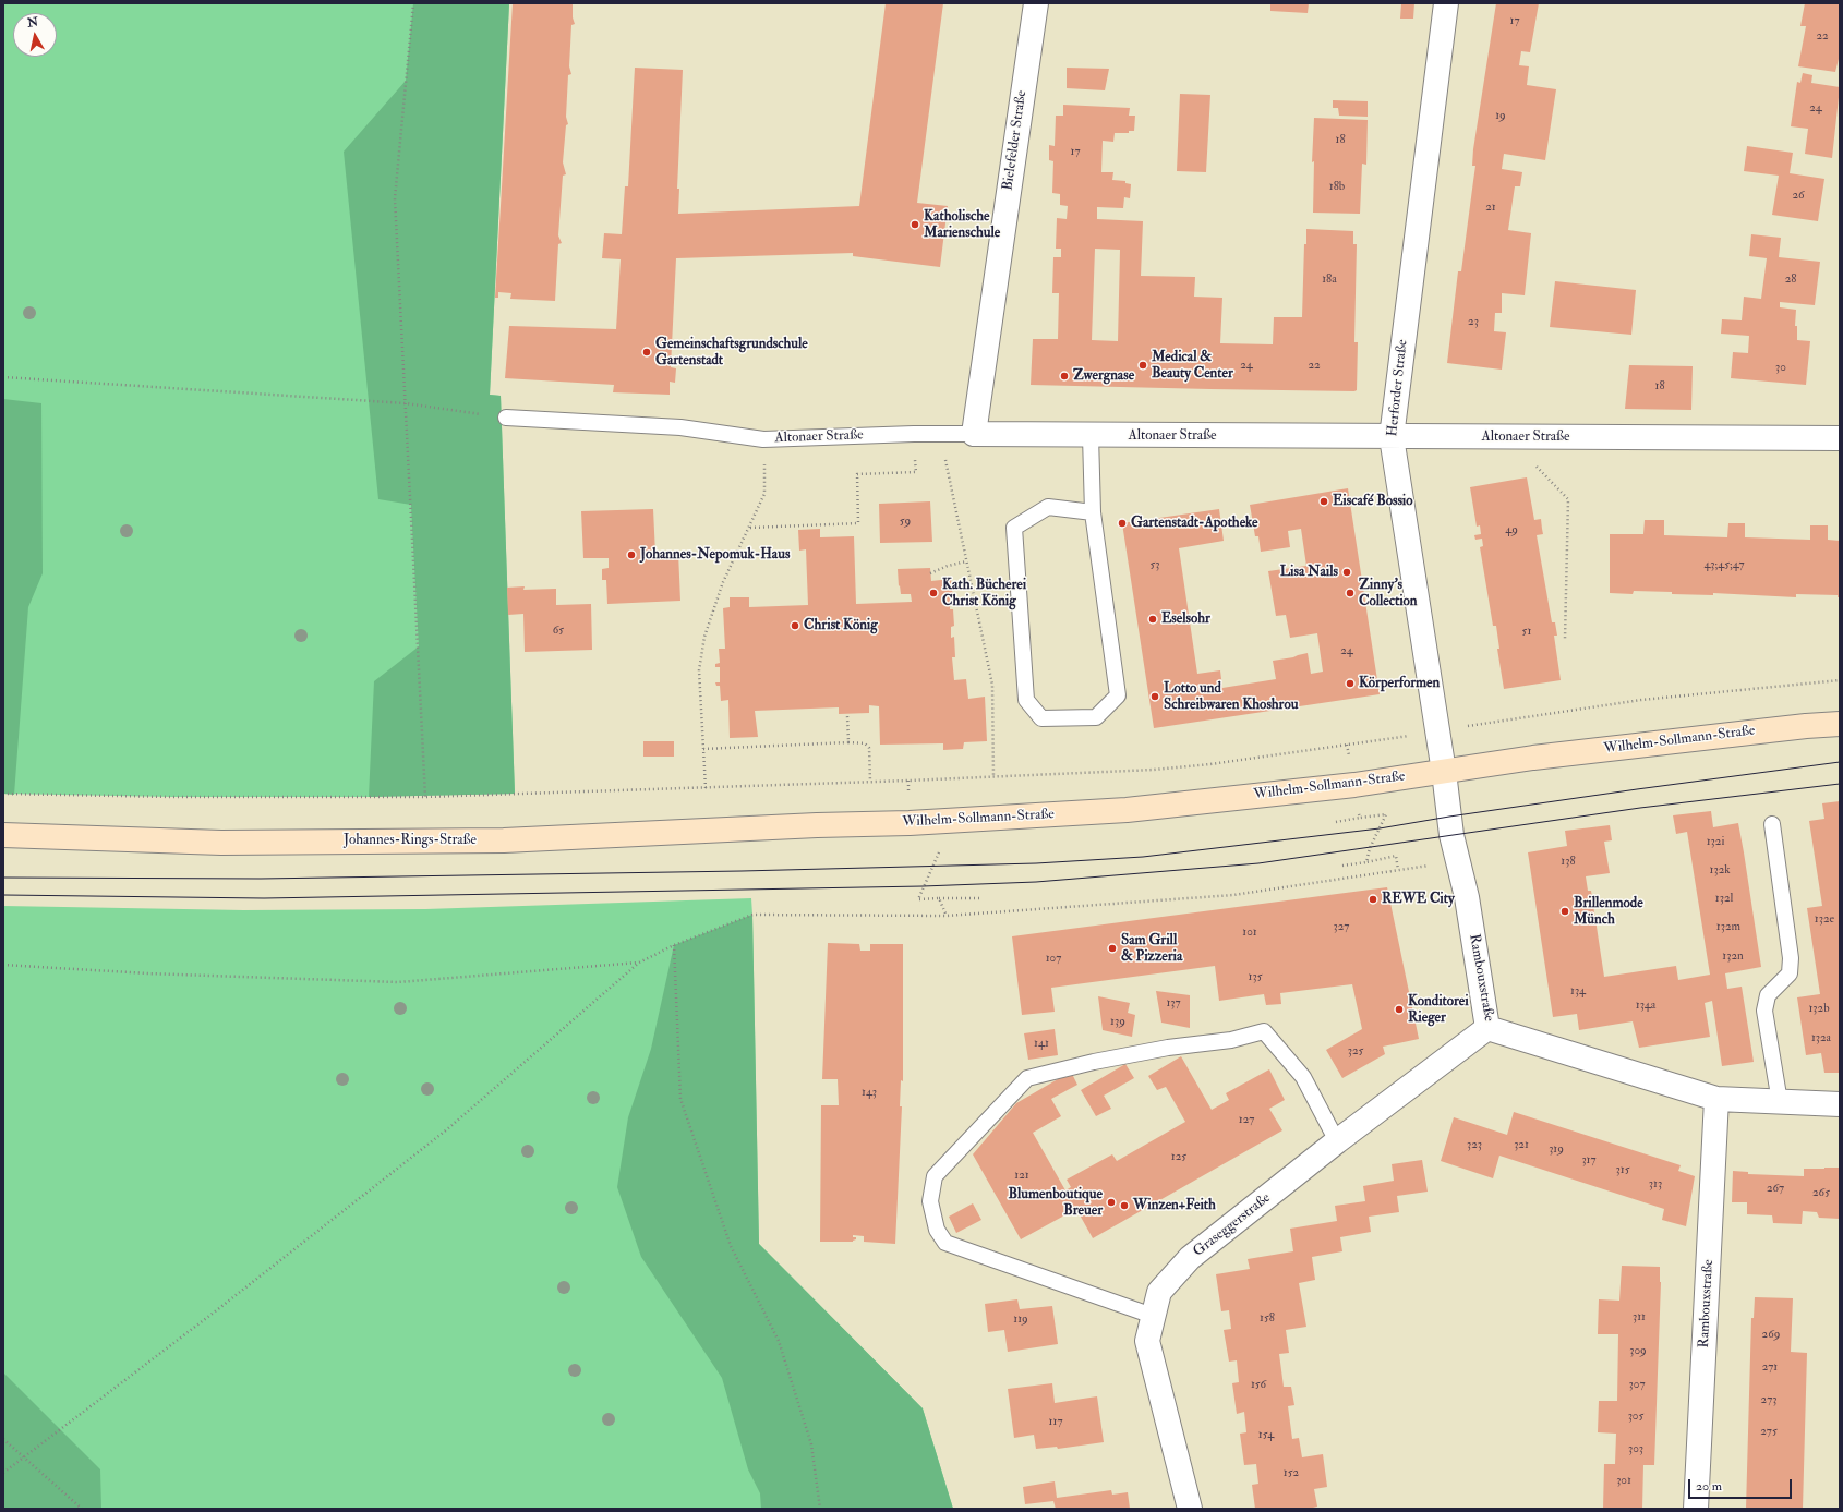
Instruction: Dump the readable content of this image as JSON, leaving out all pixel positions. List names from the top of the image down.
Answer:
{
  "streets": {
    "street": [
      "Bielefelder Straße",
      "Herforder Straße",
      "Altonaer Straße",
      "Wilhelm-Sollmann-Straße",
      "Johannes-Rings-Straße",
      "Rambouxstraße",
      "Graseggerstraße"
    ]
  },
  "crossings": [
    ["Bielefelder Straße", "Altonaer Straße"],
    ["Herforder Straße", "Altonaer Straße"],
    ["Herforder Straße", "Wilhelm-Sollmann-Straße"],
    ["Herforder Straße", "Rambouxstraße"],
    ["Wilhelm-Sollmann-Straße", "Johannes-Rings-Straße"],
    ["Wilhelm-Sollmann-Straße", "Rambouxstraße"],
    ["Rambouxstraße", "Graseggerstraße"]
  ],
  "places": [
    "Katholische Marienschule",
    "Gemeinschaftsgrundschule Gartenstadt",
    "Medical & Beauty Center",
    "Zwergnase",
    "Eiscafé Bossio",
    "Gartenstadt-Apotheke",
    "Johannes-Nepomuk-Haus",
    "Lisa Nails",
    "Kath. Bücherei Christ König",
    "Zinny's Collection",
    "Eselsohr",
    "Christ König",
    "Körperformen",
    "Lotto und Schreibwaren Khoshrou",
    "REWE City",
    "Brillenmode Münch",
    "Sam Grill & Pizzeria",
    "Konditorei Rieger",
    "Blumenboutique Breuer",
    "Winzen+Feith"
  ],
  "house_numbers": [
    "17",
    "22",
    "24",
    "19",
    "18",
    "17",
    "18b",
    "26",
    "21",
    "18a",
    "28",
    "23",
    "24",
    "22",
    "30",
    "18",
    "59",
    "49",
    "53",
    "43;45;47",
    "65",
    "51",
    "24",
    "132i",
    "138",
    "132k",
    "132l",
    "132e",
    "327",
    "132m",
    "101",
    "132n",
    "107",
    "135",
    "134",
    "137",
    "134a",
    "132b",
    "139",
    "132a",
    "141",
    "325",
    "143",
    "127",
    "323",
    "321",
    "319",
    "125",
    "317",
    "315",
    "121",
    "313",
    "267",
    "265",
    "311",
    "158",
    "119",
    "269",
    "309",
    "271",
    "156",
    "307",
    "273",
    "305",
    "117",
    "275",
    "154",
    "303",
    "152",
    "301"
  ],
  "scale_bar": "20 m",
  "north": "top"
}
